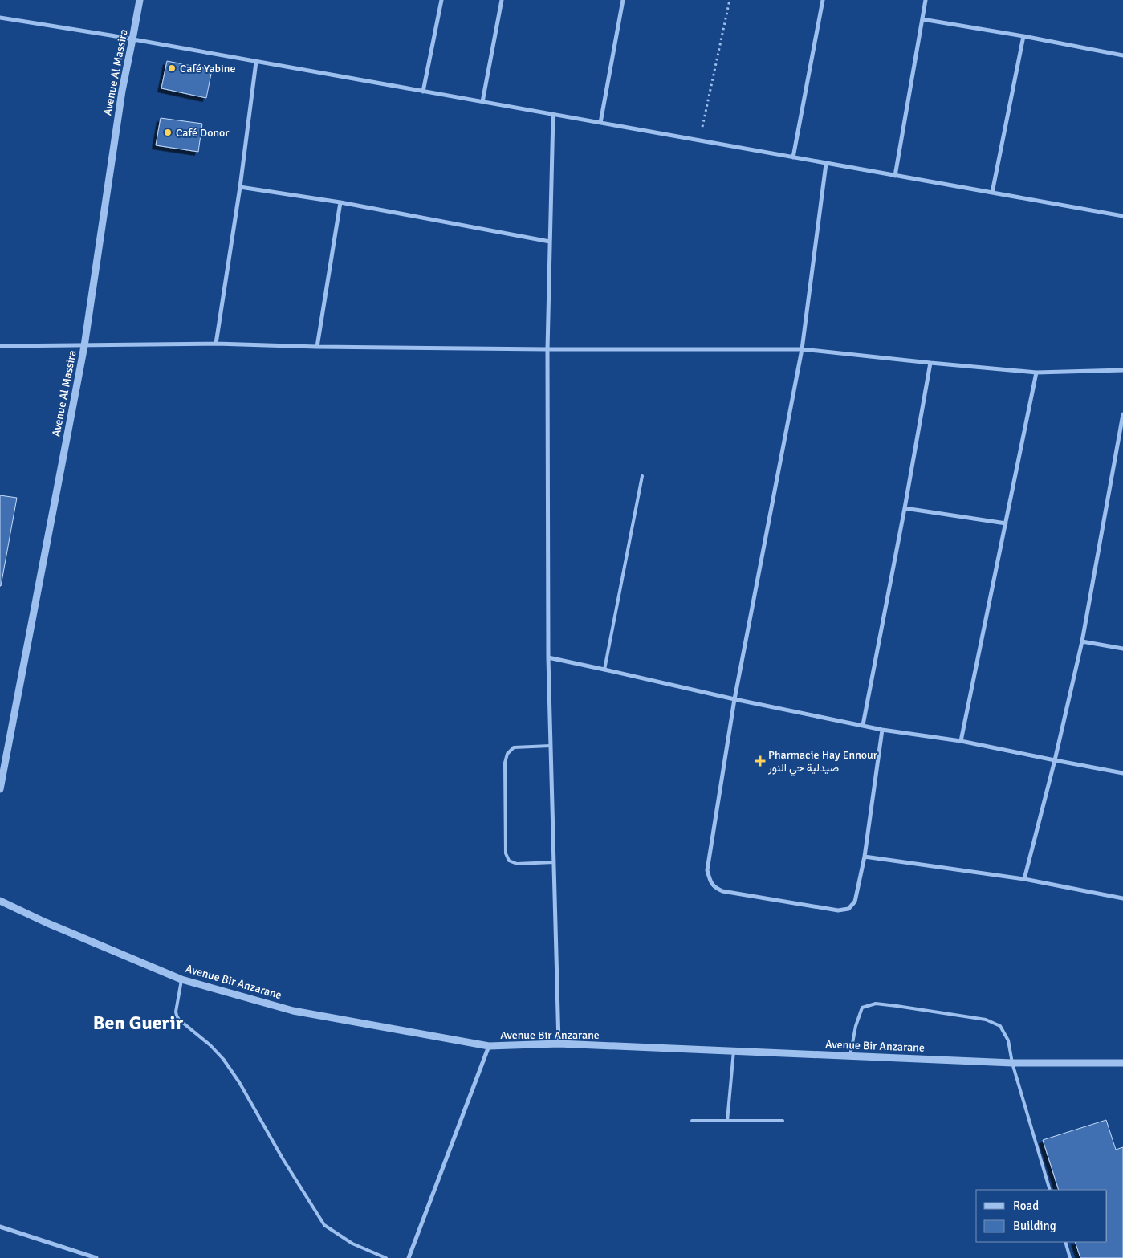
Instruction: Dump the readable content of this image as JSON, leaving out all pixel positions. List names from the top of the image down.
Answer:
{
  "streets": {
    "street": ["Avenue Al Massira", "Avenue Bir Anzarane"]
  },
  "districts": ["Ben Guerir"],
  "places": {
    "other": ["Café Yabine", "Café Donor"],
    "health": ["Pharmacie Hay Ennour صيدلية حي النور"]
  },
  "legend": ["Road", "Building"]
}
